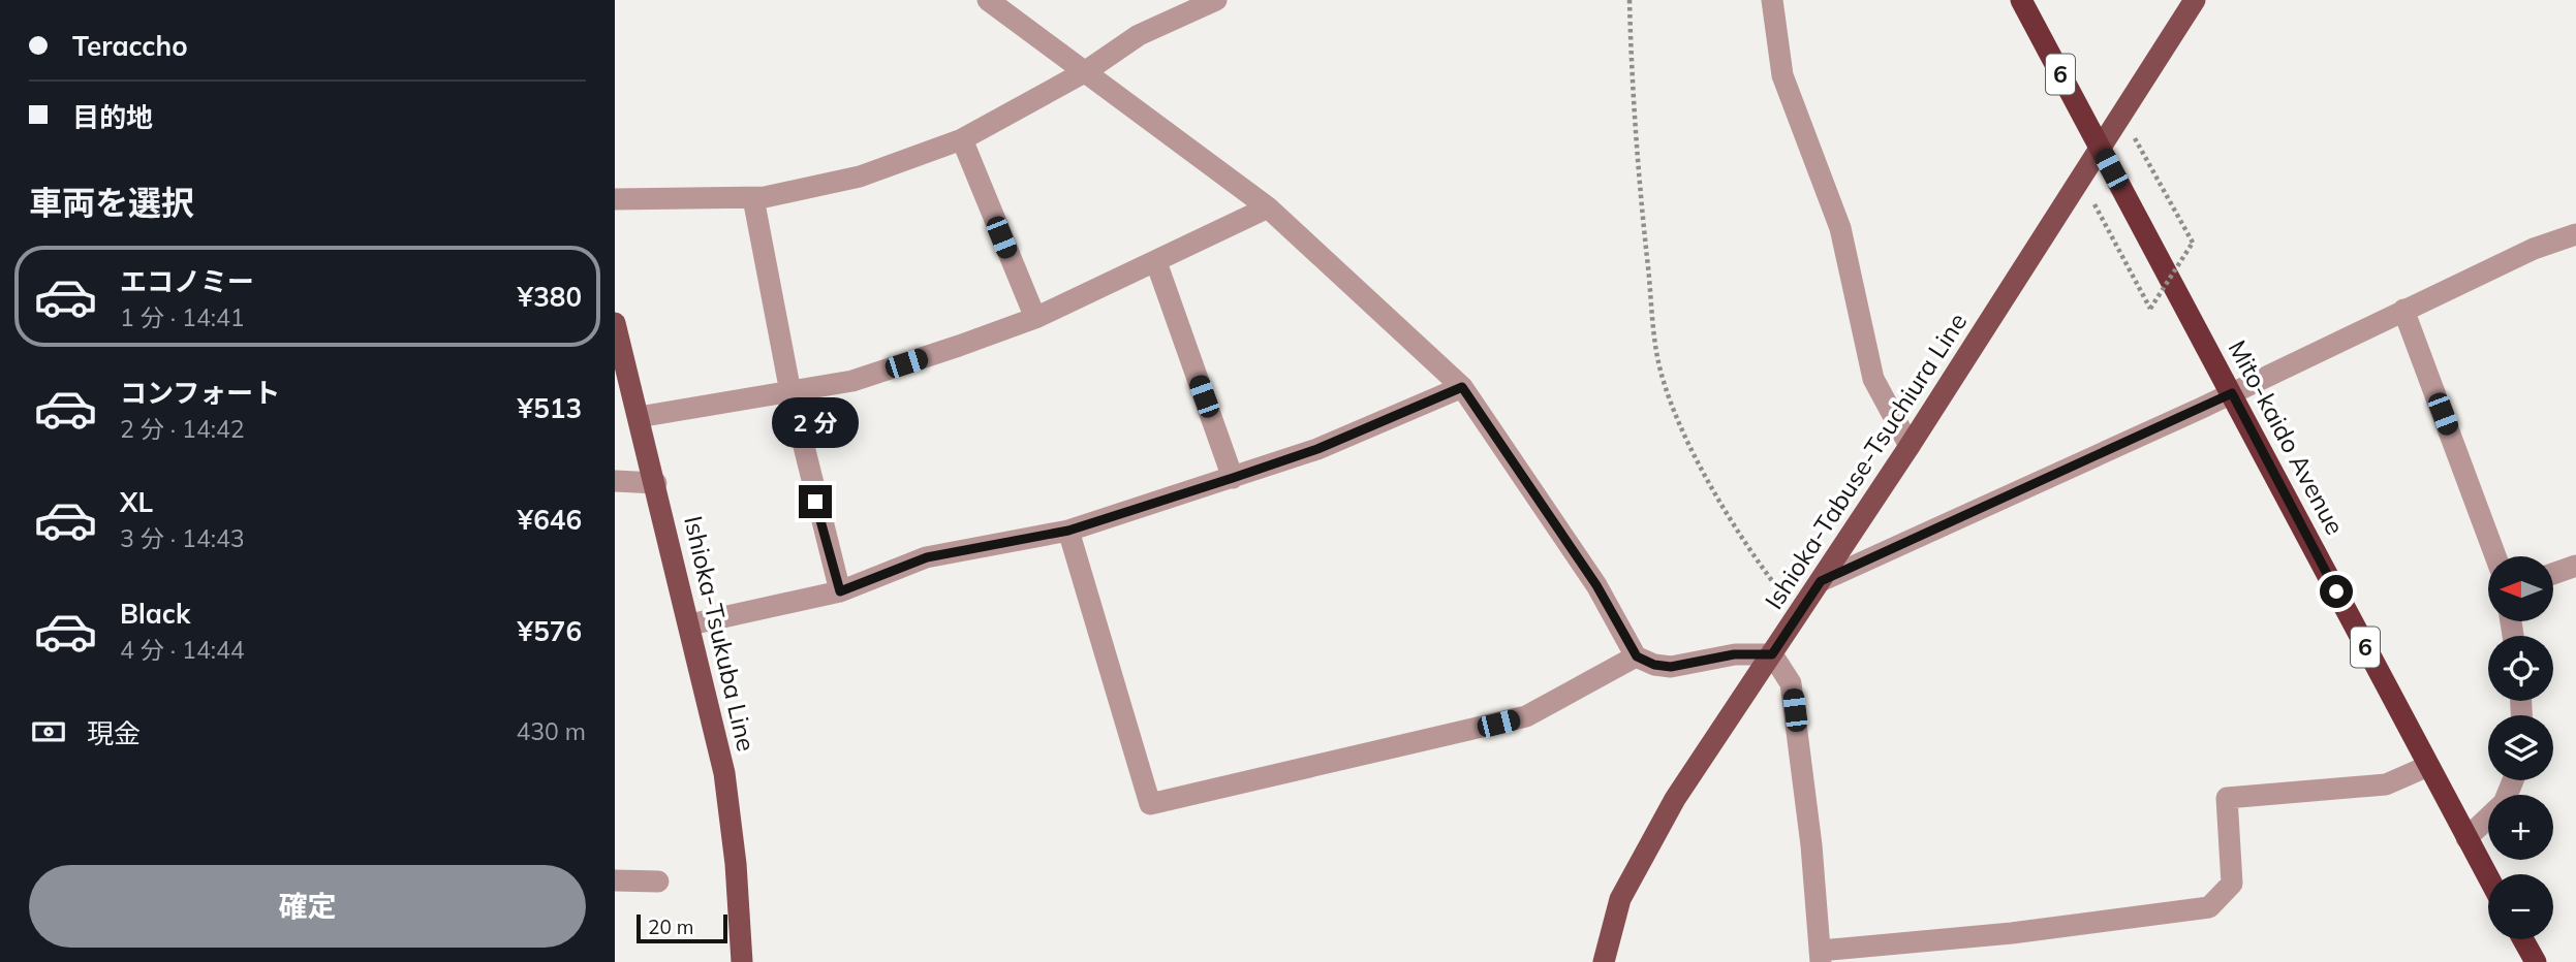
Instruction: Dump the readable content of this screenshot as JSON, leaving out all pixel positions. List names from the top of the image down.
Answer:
{
  "streets": {
    "highway": ["6", "Mito-kaido Avenue"],
    "main road": ["Ishioka-Tabuse-Tsuchiura Line", "Ishioka-Tsukuba Line"]
  },
  "crossings": [
    ["Mito-kaido Avenue", "Ishioka-Tabuse-Tsuchiura Line"]
  ],
  "scale_bar": "20 m",
  "north": "left",
  "page": {
    "banner": ["Teraccho", "目的地"],
    "heading": "車両を選択",
    "list": [
      {
        "name": "エコノミー",
        "note": "1 分 · 14:41",
        "value": "¥380"
      },
      {
        "name": "コンフォート",
        "note": "2 分 · 14:42",
        "value": "¥513"
      },
      {
        "name": "XL",
        "note": "3 分 · 14:43",
        "value": "¥646"
      },
      {
        "name": "Black",
        "note": "4 分 · 14:44",
        "value": "¥576"
      }
    ],
    "bubble": "2 分",
    "map_buttons": ["+", "−"],
    "pay": ["現金", "430 m"],
    "buttons": "確定",
    "scale": "20 m"
  }
}
